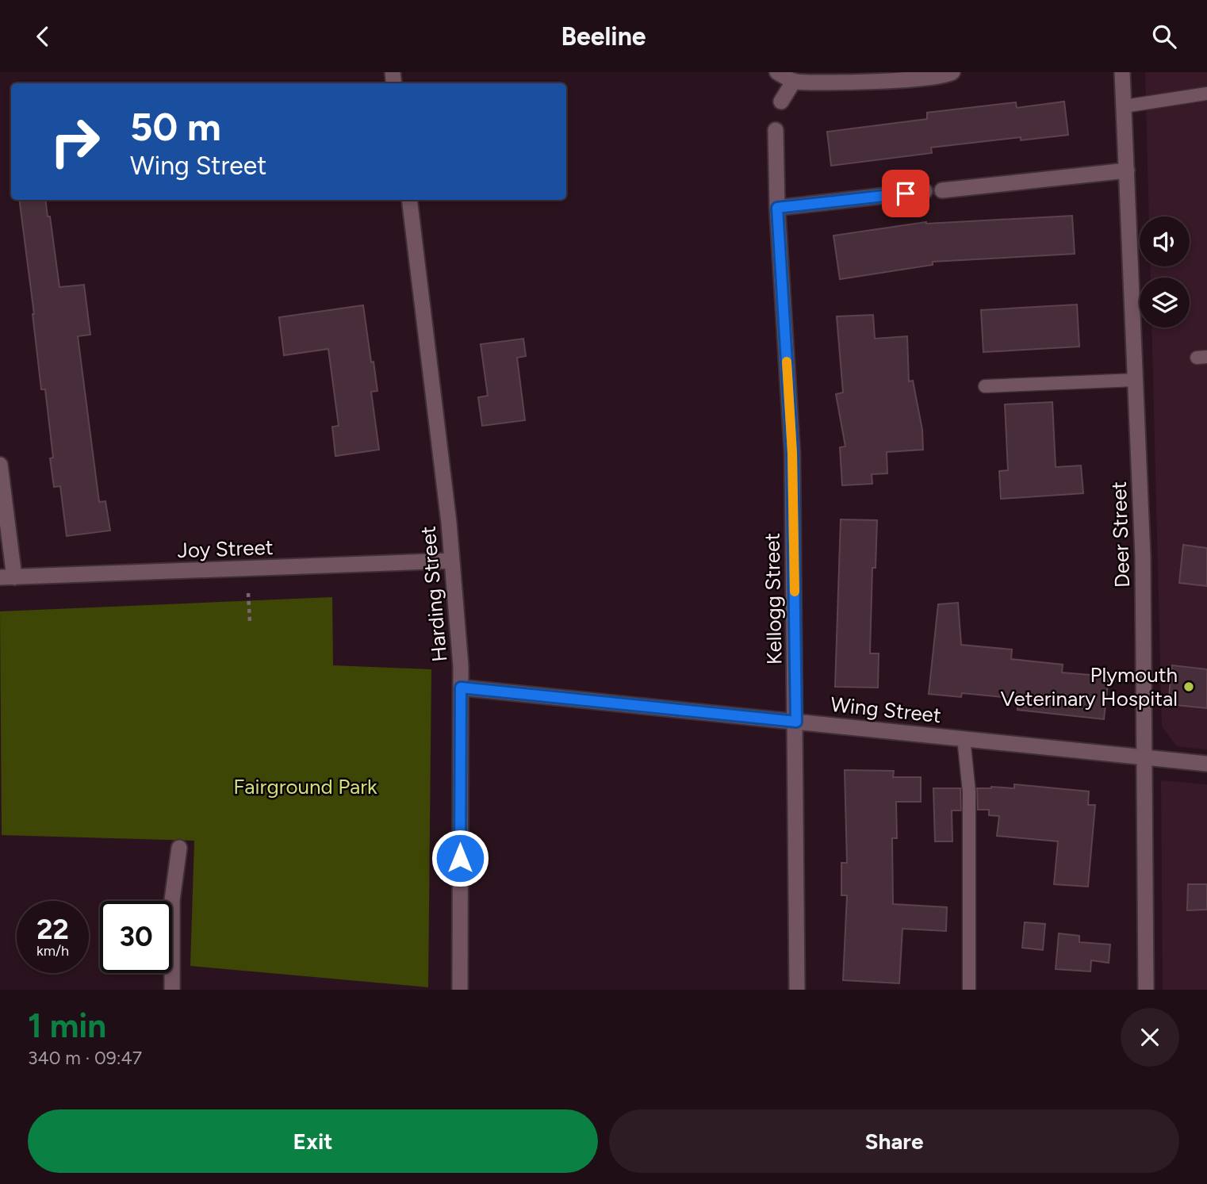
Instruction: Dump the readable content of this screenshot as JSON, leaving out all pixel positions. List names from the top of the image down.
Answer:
{
  "streets": {
    "street": [
      "Deer Street",
      "Joy Street",
      "Harding Street",
      "Kellogg Street",
      "Wing Street"
    ]
  },
  "crossings": [
    ["Deer Street", "Wing Street"],
    ["Joy Street", "Harding Street"],
    ["Harding Street", "Wing Street"],
    ["Kellogg Street", "Wing Street"]
  ],
  "parks": ["Fairground Park"],
  "places": ["Plymouth Veterinary Hospital"],
  "page": {
    "header": "Beeline",
    "turn": ["50 m", "Wing Street"],
    "speed": "22 km/h",
    "limit": "30",
    "heading": ["1 min", "340 m · 09:47"],
    "buttons": ["Exit", "Share"]
  }
}
